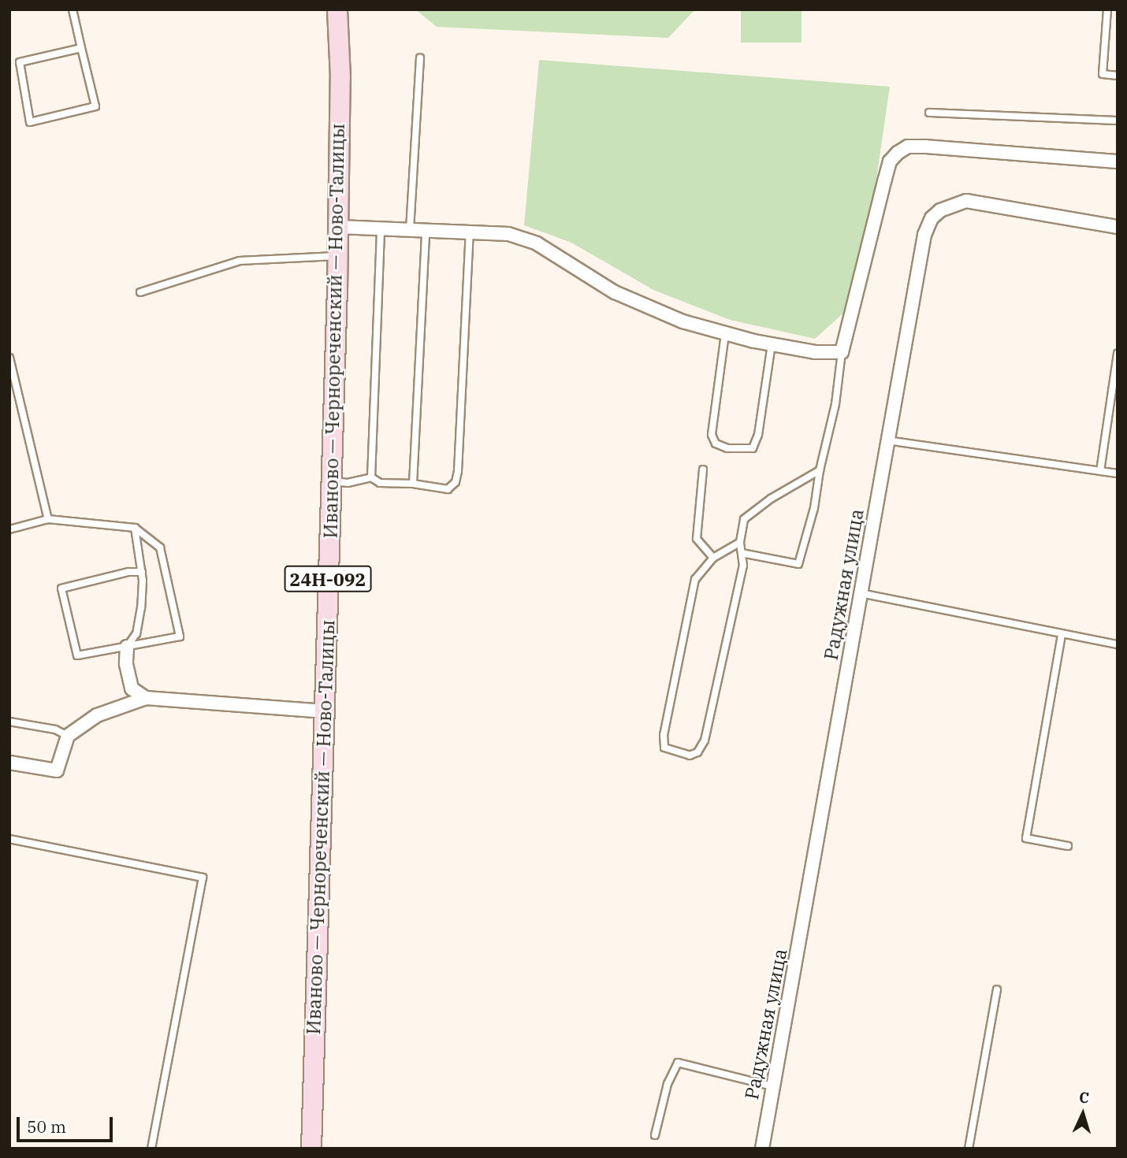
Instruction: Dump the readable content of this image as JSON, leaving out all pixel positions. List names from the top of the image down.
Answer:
{
  "streets": {
    "main road": ["Иваново — Чернореченский — Ново-Талицы", "24Н-092"],
    "street": ["Радужная улица"]
  },
  "scale_bar": "50 m",
  "north": "top"
}
